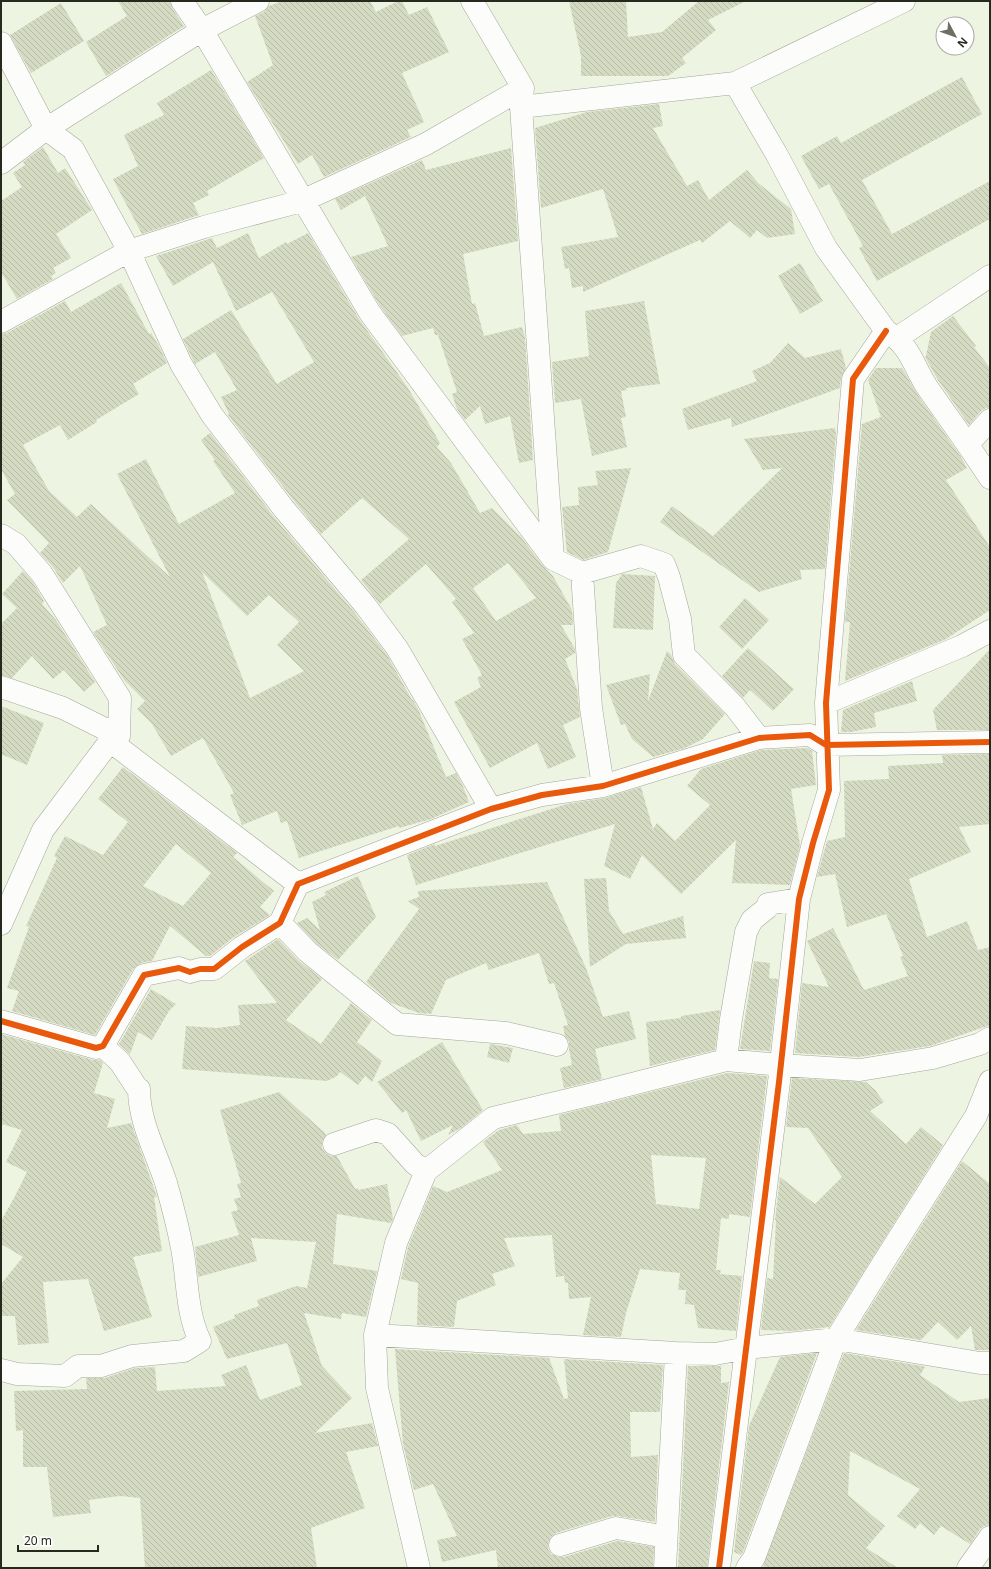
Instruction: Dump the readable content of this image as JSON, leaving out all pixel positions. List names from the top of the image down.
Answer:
{
  "scale_bar": "20 m",
  "north": "bottom right"
}
